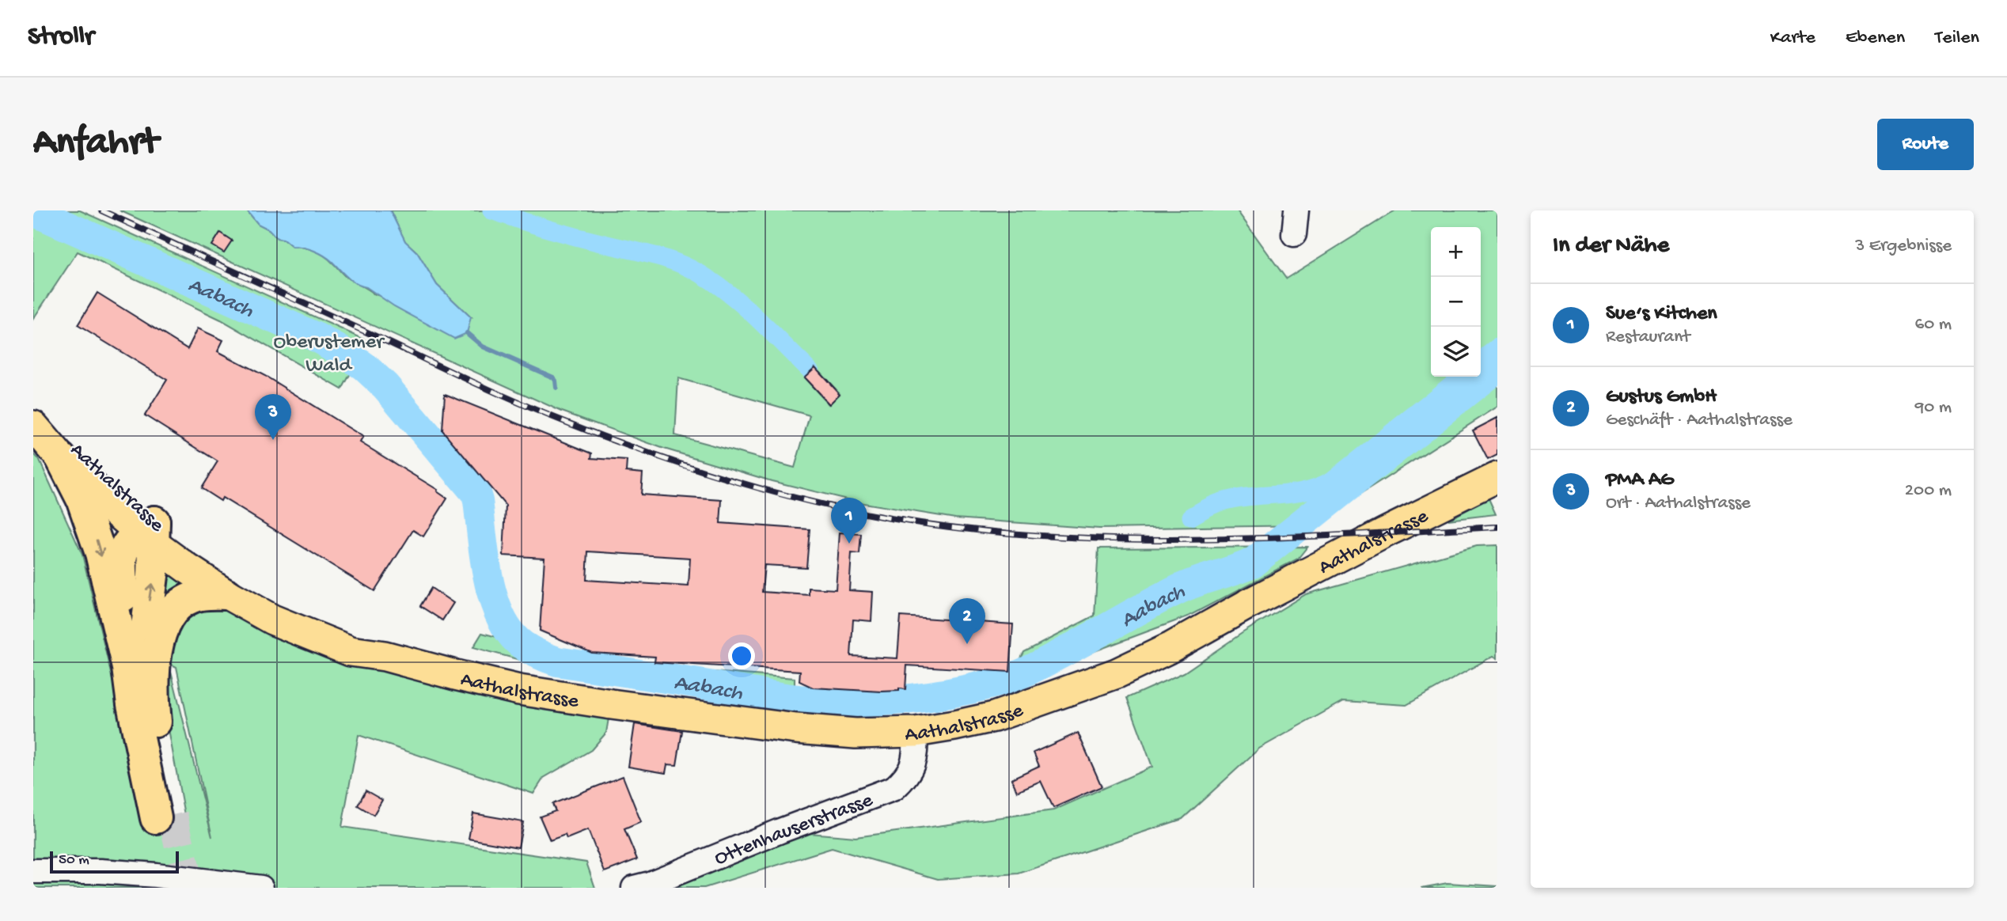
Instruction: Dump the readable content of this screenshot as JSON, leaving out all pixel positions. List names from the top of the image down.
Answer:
{
  "streets": {
    "main road": ["Aathalstrasse"],
    "street": ["Ottenhauserstrasse"]
  },
  "crossings": [
    ["Aathalstrasse", "Ottenhauserstrasse"]
  ],
  "water": ["Aabach"],
  "parks": ["Oberustemer Wald"],
  "scale_bar": "50 m",
  "page": {
    "header": "Strollr",
    "nav": ["Karte", "Ebenen", "Teilen"],
    "buttons": "Route",
    "title": "Anfahrt",
    "heading": ["In der Nähe", "3 Ergebnisse"],
    "map_buttons": ["+", "−"],
    "list": [
      {
        "mark": "1",
        "name": "Sue‘s Kitchen",
        "note": "Restaurant",
        "value": "60 m"
      },
      {
        "mark": "2",
        "name": "Gustus GmbH",
        "note": "Geschäft · Aathalstrasse",
        "value": "90 m"
      },
      {
        "mark": "3",
        "name": "PMA AG",
        "note": "Ort · Aathalstrasse",
        "value": "200 m"
      }
    ],
    "pins": ["3", "1", "2"],
    "scale": "50 m"
  }
}
